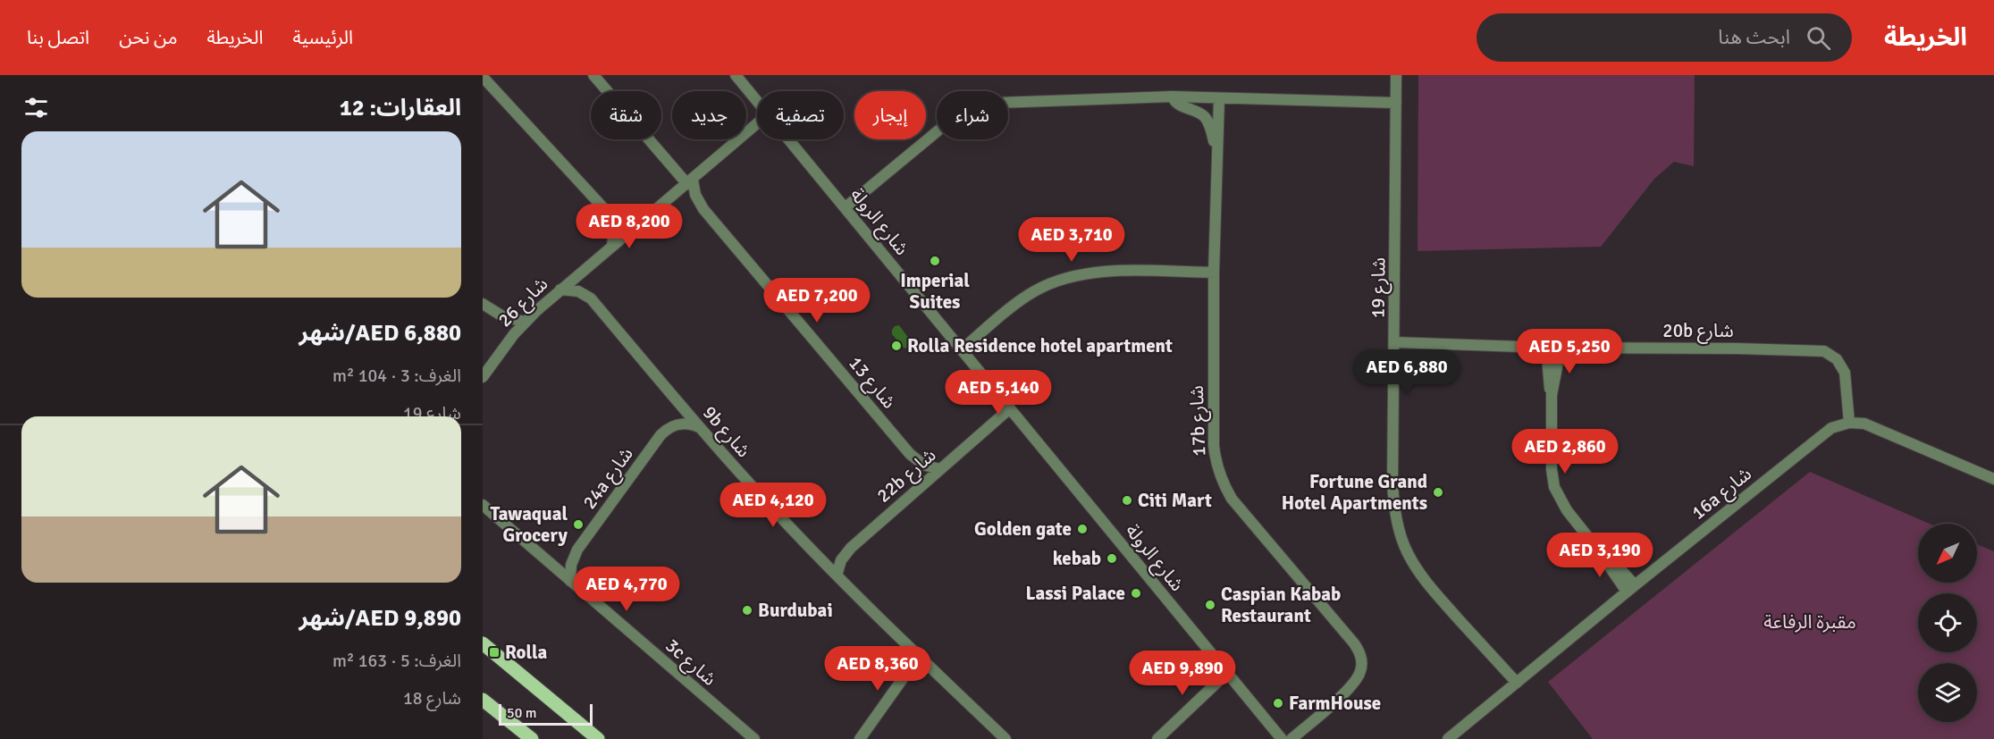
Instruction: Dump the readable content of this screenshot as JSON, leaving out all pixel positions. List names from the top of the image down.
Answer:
{
  "streets": {
    "street": [
      "شارع الرولة",
      "شارع 19",
      "شارع 26",
      "20b شارع",
      "شارع 13",
      "17b شارع",
      "9b شارع",
      "22b شارع",
      "24a شارع",
      "16a شارع",
      "3c شارع"
    ]
  },
  "crossings": [
    ["شارع الرولة", "22b شارع"],
    ["شارع 19", "20b شارع"],
    ["شارع 19", "16a شارع"],
    ["شارع 26", "شارع 13"],
    ["شارع 26", "9b شارع"],
    ["20b شارع", "16a شارع"],
    ["شارع 13", "22b شارع"],
    ["9b شارع", "22b شارع"],
    ["9b شارع", "24a شارع"],
    ["24a شارع", "3c شارع"]
  ],
  "parks": ["مقبرة الرفاعة"],
  "places": {
    "other": [
      "Imperial Suites",
      "Rolla Residence hotel apartment",
      "Fortune Grand Hotel Apartments",
      "Citi Mart",
      "Tawaqual Grocery",
      "Golden gate",
      "kebab",
      "Lassi Palace",
      "Caspian Kabab Restaurant",
      "Burdubai",
      "FarmHouse"
    ],
    "transit": ["Rolla"]
  },
  "scale_bar": "50 m",
  "north": "bottom left",
  "page": {
    "header": "الخريطة",
    "search": "ابحث هنا",
    "nav": [
      "الرئيسية",
      "الخريطة",
      "من نحن",
      "اتصل بنا"
    ],
    "heading": "العقارات: 12",
    "chip": [
      "شراء",
      "إيجار",
      "تصفية",
      "جديد",
      "شقة"
    ],
    "list": [
      {
        "name": "AED 6,880/شهر",
        "note": "الغرف: 3 · 104 m² · شارع 19"
      },
      {
        "name": "AED 9,890/شهر",
        "note": "الغرف: 5 · 163 m² · شارع 18"
      }
    ],
    "price": [
      "AED 8,200",
      "AED 3,710",
      "AED 7,200",
      "AED 5,250",
      "AED 6,880",
      "AED 5,140",
      "AED 2,860",
      "AED 4,120",
      "AED 3,190",
      "AED 4,770",
      "AED 8,360",
      "AED 9,890"
    ],
    "scale": "50 m"
  }
}
